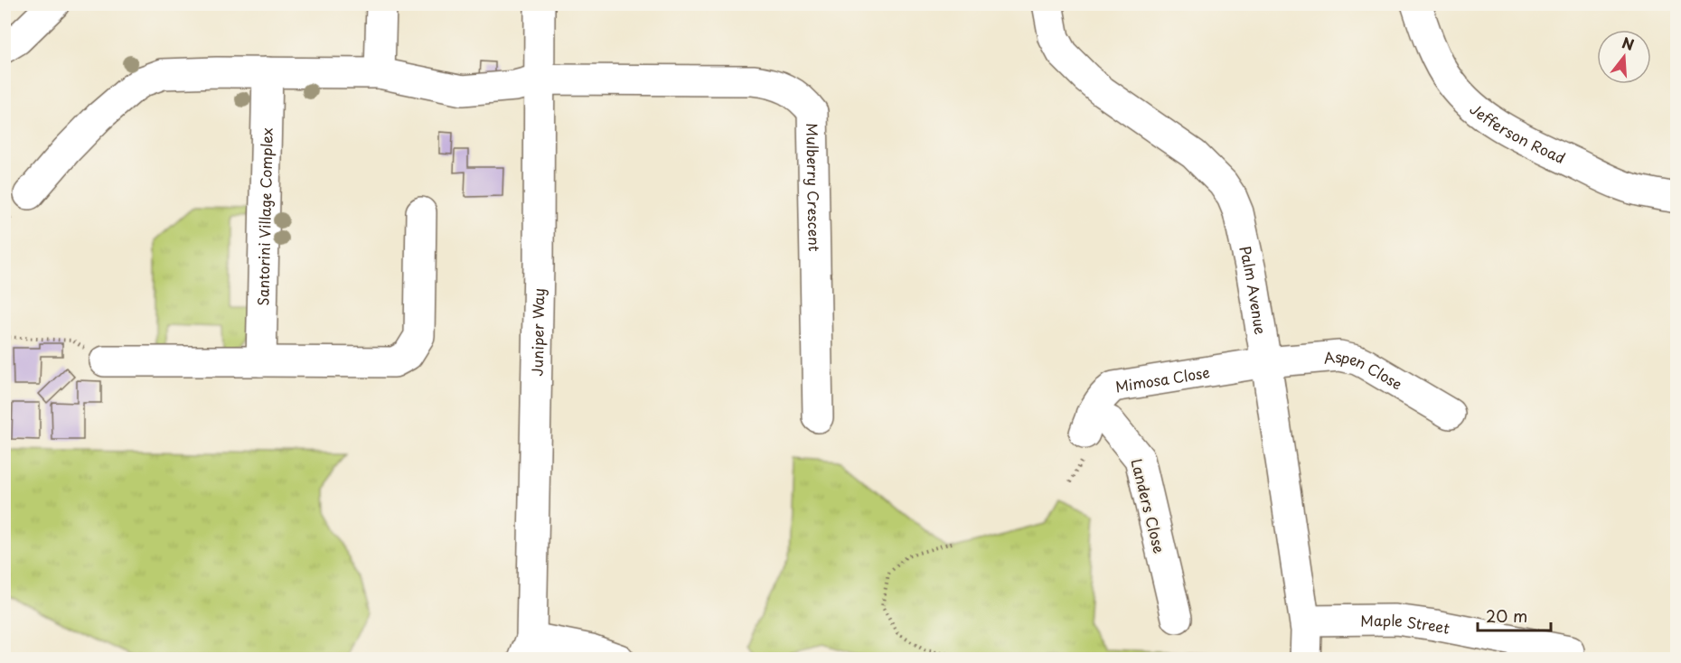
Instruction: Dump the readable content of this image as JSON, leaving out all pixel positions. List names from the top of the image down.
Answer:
{
  "streets": {
    "street": [
      "Jefferson Road",
      "Mulberry Crescent",
      "Santorini Village Complex",
      "Palm Avenue",
      "Juniper Way",
      "Aspen Close",
      "Mimosa Close",
      "Landers Close",
      "Maple Street"
    ]
  },
  "crossings": [
    ["Mulberry Crescent", "Juniper Way"],
    ["Palm Avenue", "Aspen Close"],
    ["Palm Avenue", "Mimosa Close"],
    ["Palm Avenue", "Maple Street"],
    ["Aspen Close", "Mimosa Close"],
    ["Mimosa Close", "Landers Close"]
  ],
  "scale_bar": "20 m",
  "north": "top"
}
